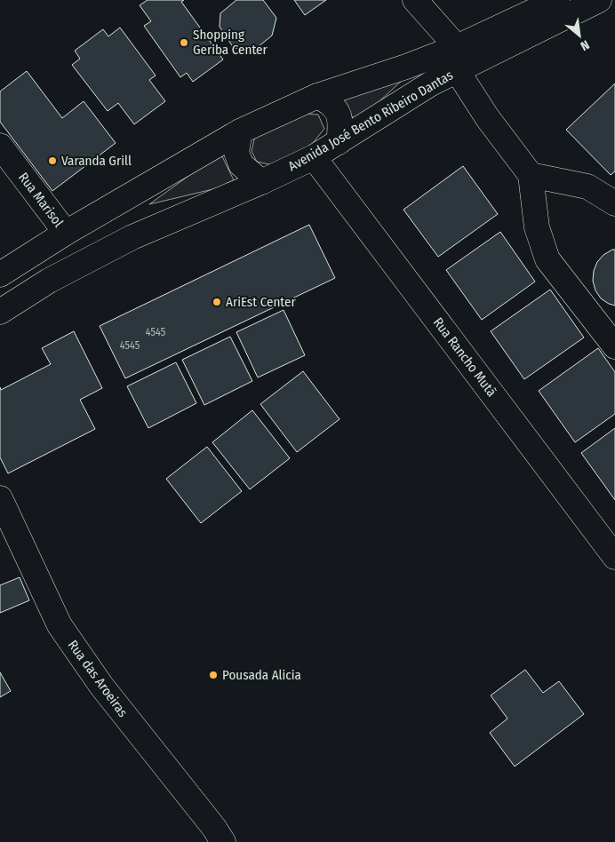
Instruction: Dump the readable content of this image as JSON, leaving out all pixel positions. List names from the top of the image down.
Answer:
{
  "streets": {
    "street": [
      "Avenida José Bento Ribeiro Dantas",
      "Rua Marisol",
      "Rua Rancho Mutã",
      "Rua das Aroeiras"
    ]
  },
  "crossings": [
    ["Avenida José Bento Ribeiro Dantas", "Rua Marisol"],
    ["Avenida José Bento Ribeiro Dantas", "Rua Rancho Mutã"]
  ],
  "places": [
    "Shopping Geriba Center",
    "Varanda Grill",
    "AriEst Center",
    "Pousada Alicia"
  ],
  "house_numbers": ["4545", "4545"],
  "north": "bottom right"
}
